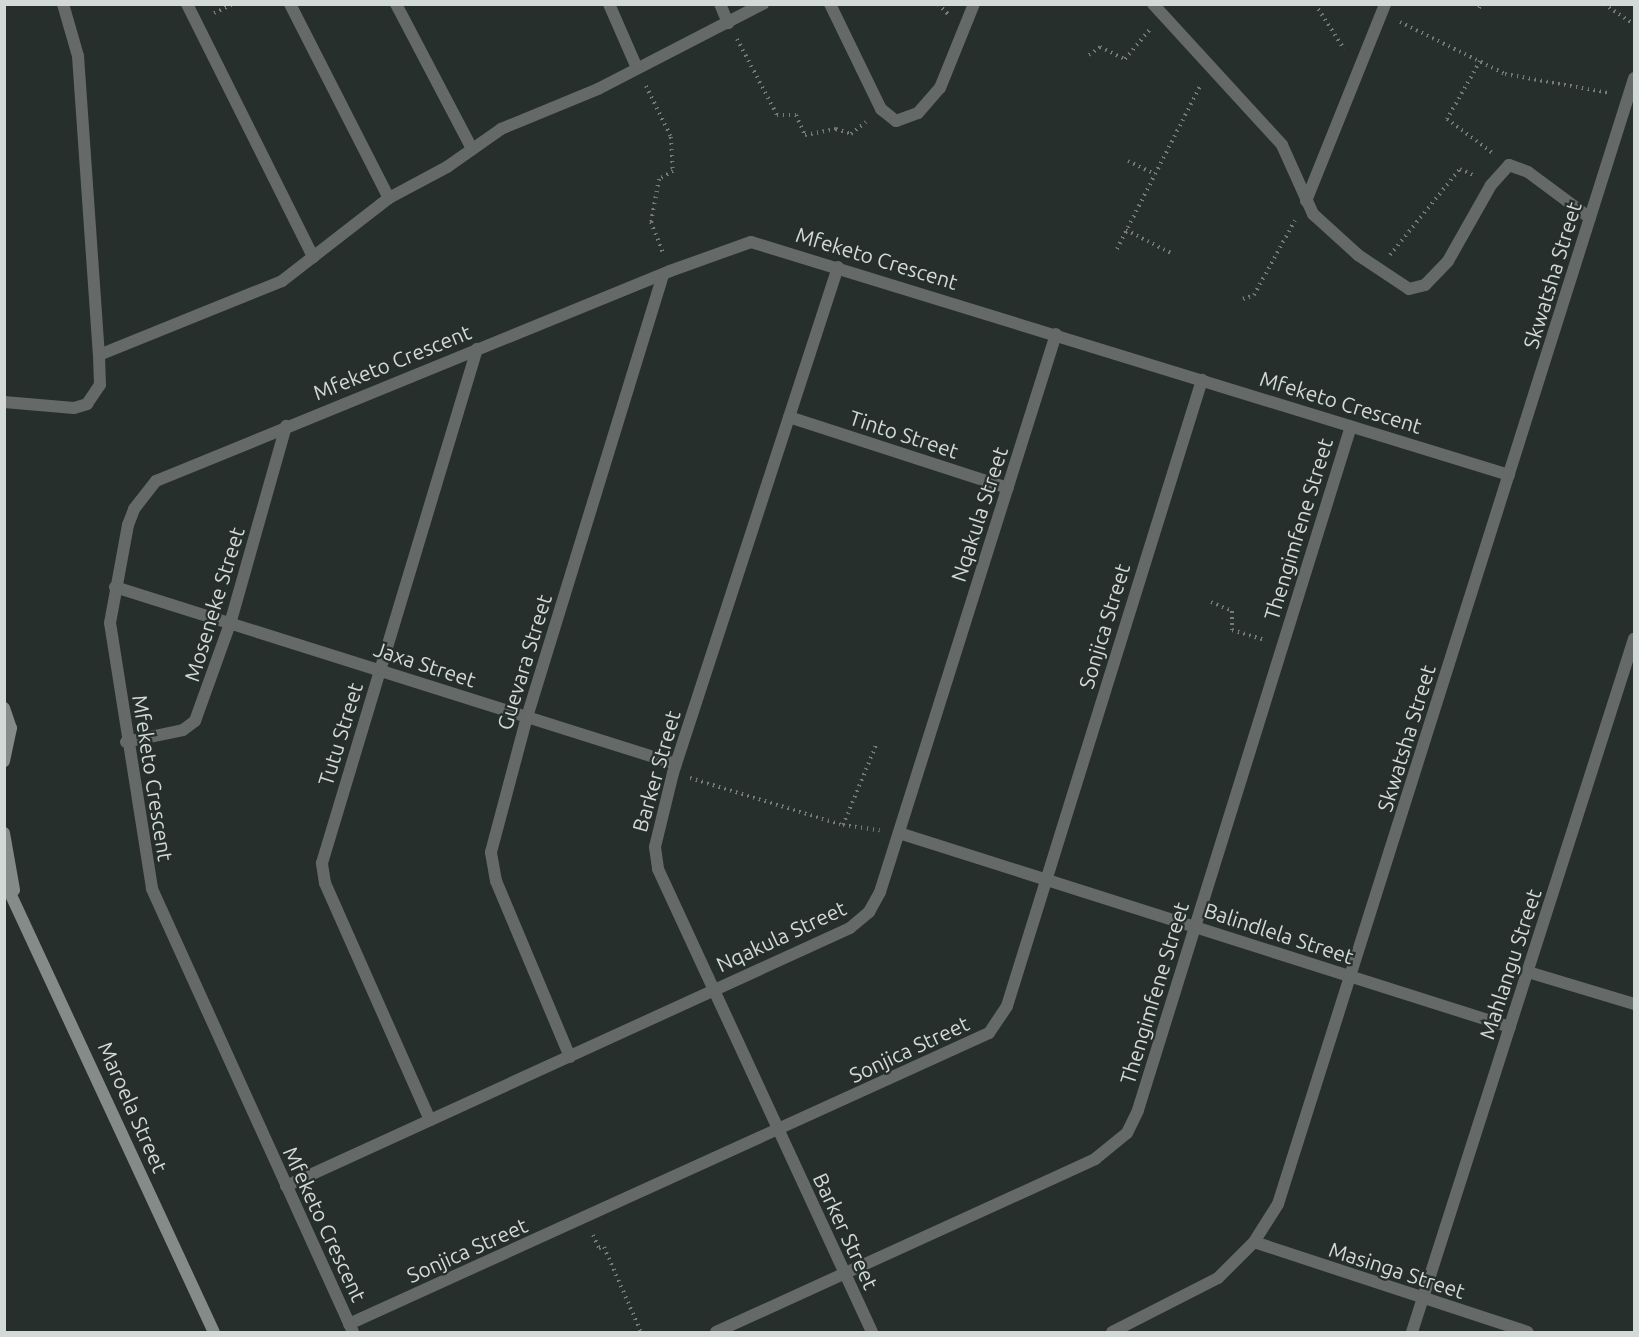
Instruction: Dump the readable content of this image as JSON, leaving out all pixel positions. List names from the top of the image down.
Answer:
{
  "streets": {
    "street": [
      "Mfeketo Crescent",
      "Skwatsha Street",
      "Tinto Street",
      "Nqakula Street",
      "Thengimfene Street",
      "Moseneke Street",
      "Sonjica Street",
      "Guevara Street",
      "Jaxa Street",
      "Tutu Street",
      "Barker Street",
      "Balindlela Street",
      "Mahlangu Street",
      "Maroela Street",
      "Masinga Street"
    ]
  },
  "crossings": [
    ["Mfeketo Crescent", "Skwatsha Street"],
    ["Mfeketo Crescent", "Nqakula Street"],
    ["Mfeketo Crescent", "Thengimfene Street"],
    ["Mfeketo Crescent", "Moseneke Street"],
    ["Mfeketo Crescent", "Sonjica Street"],
    ["Mfeketo Crescent", "Guevara Street"],
    ["Mfeketo Crescent", "Jaxa Street"],
    ["Mfeketo Crescent", "Tutu Street"],
    ["Mfeketo Crescent", "Barker Street"],
    ["Skwatsha Street", "Balindlela Street"],
    ["Skwatsha Street", "Masinga Street"],
    ["Tinto Street", "Nqakula Street"],
    ["Tinto Street", "Barker Street"],
    ["Nqakula Street", "Guevara Street"],
    ["Nqakula Street", "Tutu Street"],
    ["Nqakula Street", "Barker Street"],
    ["Nqakula Street", "Balindlela Street"],
    ["Thengimfene Street", "Barker Street"],
    ["Thengimfene Street", "Balindlela Street"],
    ["Moseneke Street", "Jaxa Street"],
    ["Sonjica Street", "Barker Street"],
    ["Sonjica Street", "Balindlela Street"],
    ["Guevara Street", "Jaxa Street"],
    ["Jaxa Street", "Tutu Street"],
    ["Jaxa Street", "Barker Street"],
    ["Balindlela Street", "Mahlangu Street"],
    ["Mahlangu Street", "Masinga Street"]
  ]
}
